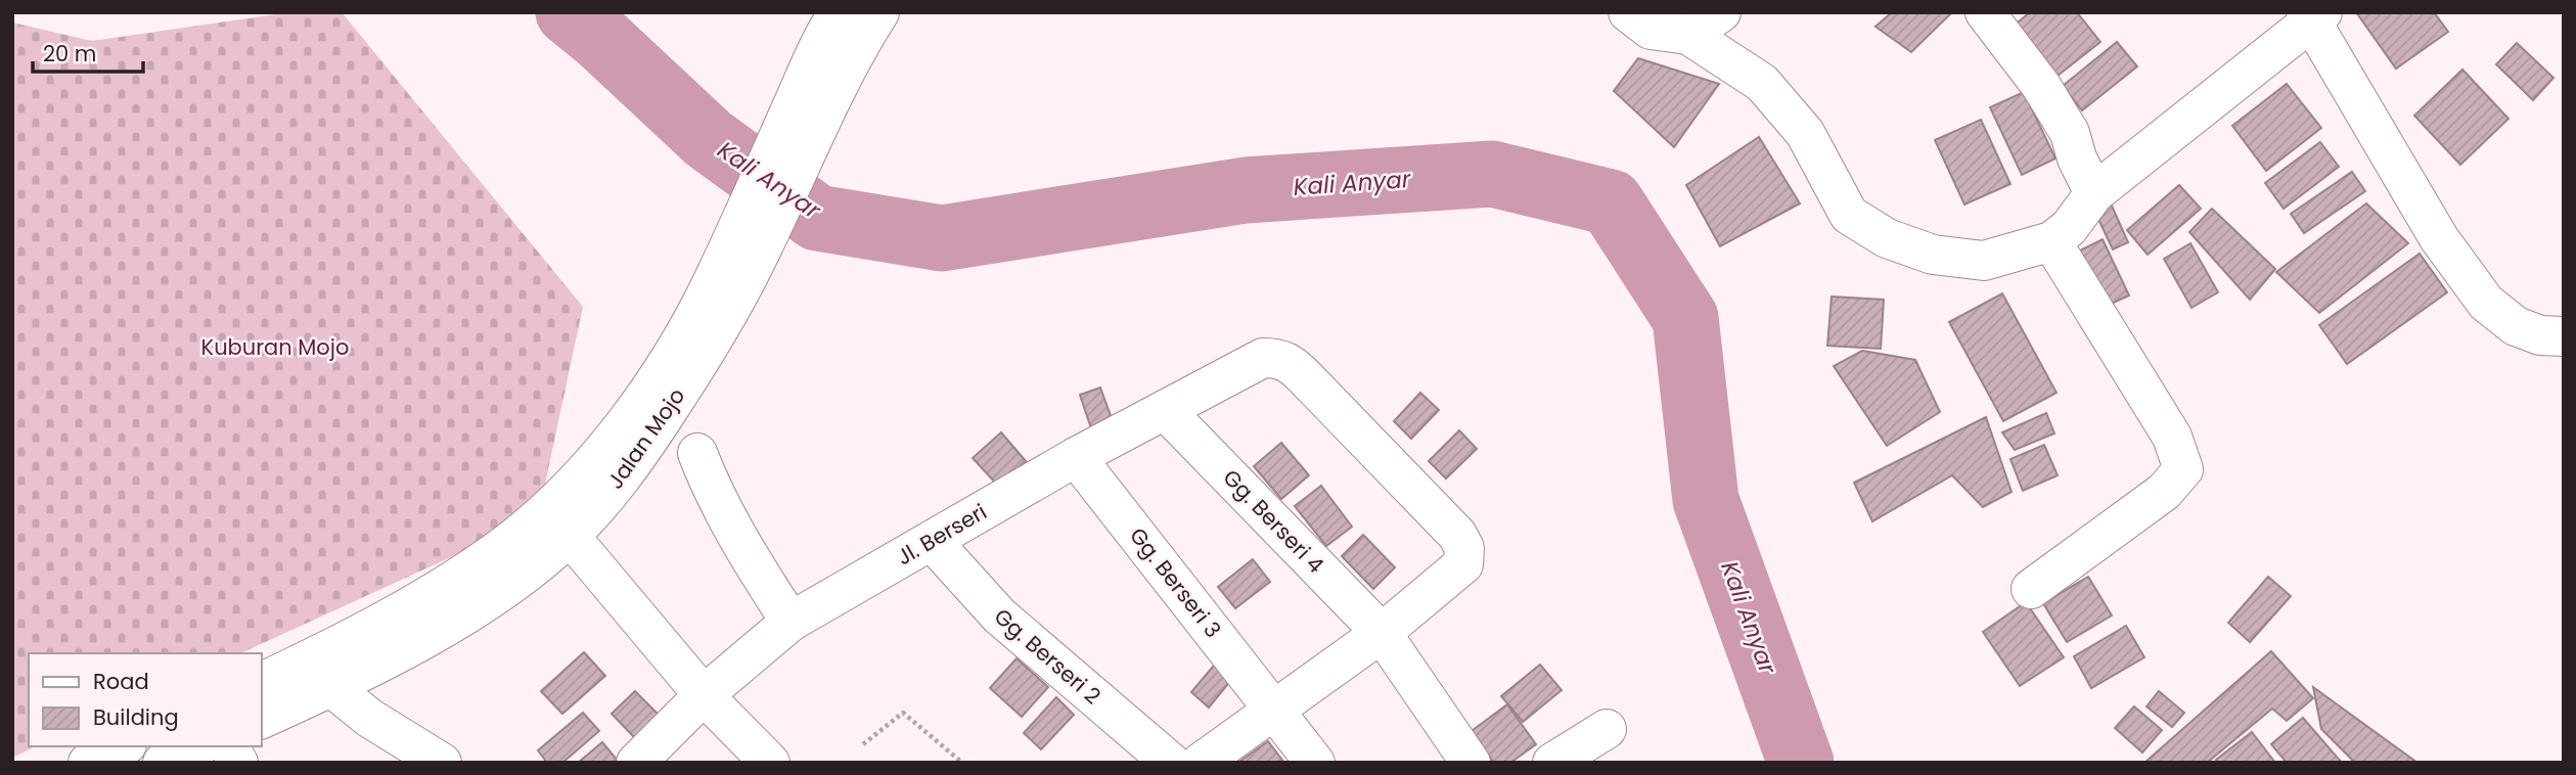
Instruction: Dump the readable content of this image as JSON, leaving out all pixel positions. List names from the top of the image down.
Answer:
{
  "streets": {
    "street": [
      "Jalan Mojo",
      "Gg. Berseri 4",
      "Jl. Berseri",
      "Gg. Berseri 3",
      "Gg. Berseri 2"
    ]
  },
  "crossings": [
    ["Gg. Berseri 4", "Jl. Berseri"],
    ["Jl. Berseri", "Gg. Berseri 3"],
    ["Jl. Berseri", "Gg. Berseri 2"]
  ],
  "water": ["Kali Anyar"],
  "parks": ["Kuburan Mojo"],
  "legend": ["Road", "Building"],
  "scale_bar": "20 m"
}
